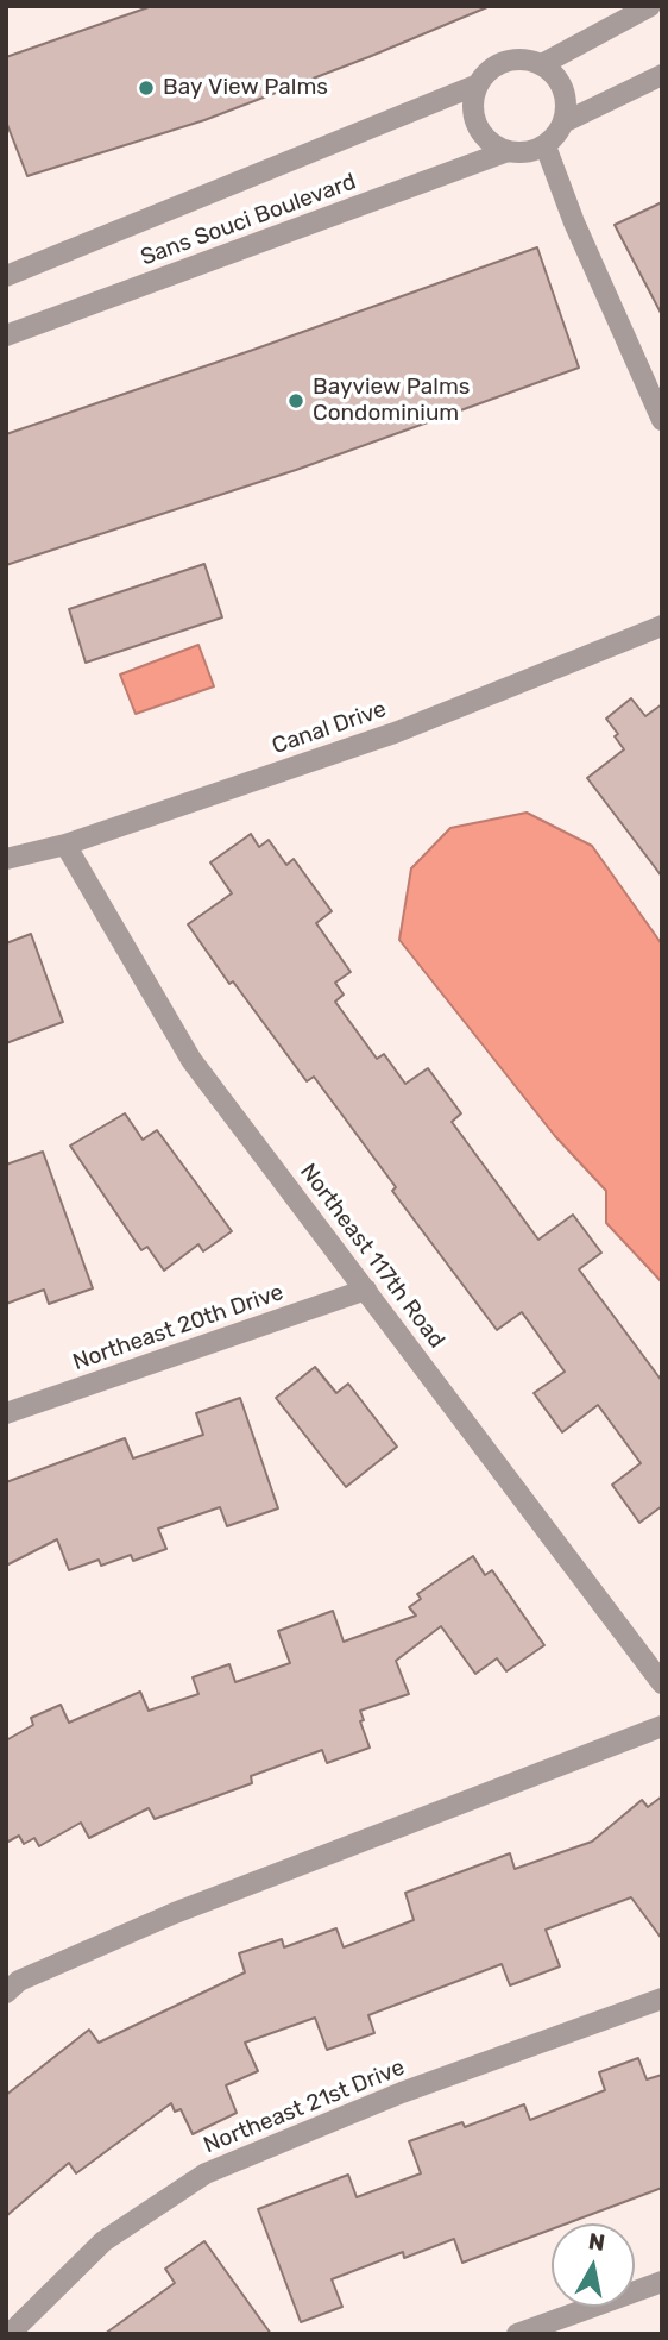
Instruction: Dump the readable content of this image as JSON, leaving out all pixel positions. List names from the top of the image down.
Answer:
{
  "streets": {
    "street": [
      "Sans Souci Boulevard",
      "Canal Drive",
      "Northeast 117th Road",
      "Northeast 20th Drive",
      "Northeast 21st Drive"
    ]
  },
  "crossings": [
    ["Canal Drive", "Northeast 117th Road"],
    ["Northeast 117th Road", "Northeast 20th Drive"]
  ],
  "places": ["Bay View Palms", "Bayview Palms Condominium"],
  "north": "top"
}
